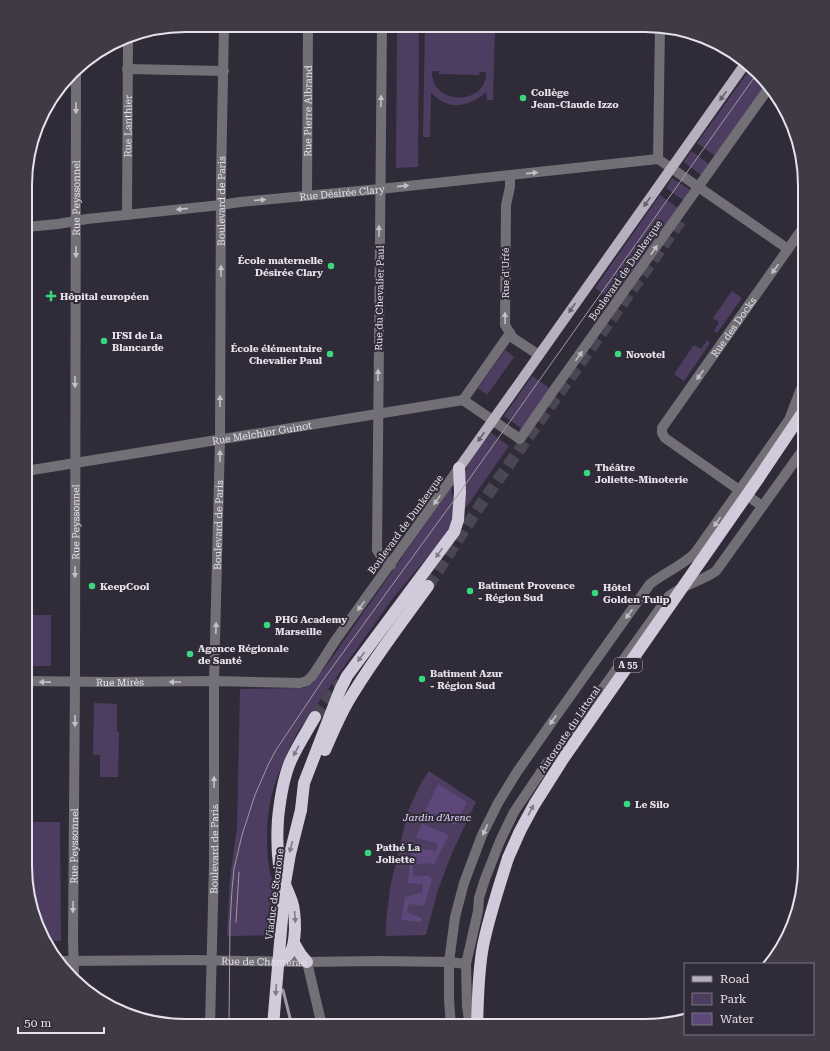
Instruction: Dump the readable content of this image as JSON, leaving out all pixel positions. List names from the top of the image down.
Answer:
{
  "streets": {
    "highway": ["A 55", "Autoroute du Littoral", "Viaduc de Storione"],
    "main road": ["Boulevard de Dunkerque"],
    "street": [
      "Rue Pierre Albrand",
      "Rue Lanthier",
      "Rue Désirée Clary",
      "Rue Peyssonnel",
      "Boulevard de Paris",
      "Rue d'Urfé",
      "Rue du Chevalier Paul",
      "Rue des Docks",
      "Rue Melchior Guinot",
      "Rue Mirès",
      "Rue de Chanterac"
    ]
  },
  "crossings": [
    ["Rue Pierre Albrand", "Rue Désirée Clary"],
    ["Rue Lanthier", "Rue Désirée Clary"],
    ["Rue Désirée Clary", "Rue Peyssonnel"],
    ["Rue Désirée Clary", "Boulevard de Paris"],
    ["Rue Désirée Clary", "Rue d'Urfé"],
    ["Rue Désirée Clary", "Rue du Chevalier Paul"],
    ["Rue Peyssonnel", "Rue Melchior Guinot"],
    ["Rue Peyssonnel", "Rue Mirès"],
    ["Rue Peyssonnel", "Rue de Chanterac"],
    ["Boulevard de Paris", "Boulevard de Dunkerque"],
    ["Boulevard de Paris", "Rue Melchior Guinot"],
    ["Boulevard de Paris", "Rue Mirès"],
    ["Boulevard de Paris", "Rue de Chanterac"],
    ["Boulevard de Dunkerque", "Rue du Chevalier Paul"],
    ["Boulevard de Dunkerque", "Rue Mirès"],
    ["Rue du Chevalier Paul", "Rue Melchior Guinot"]
  ],
  "one_way": [
    "Rue Peyssonnel",
    "Boulevard de Paris",
    "Rue d'Urfé",
    "Rue du Chevalier Paul",
    "Rue Mirès",
    "Autoroute du Littoral"
  ],
  "parks": ["Jardin d’Arenc"],
  "places": {
    "other": [
      "Collège Jean-Claude Izzo",
      "École maternelle Désirée Clary",
      "IFSI de La Blancarde",
      "École élémentaire Chevalier Paul",
      "Novotel",
      "Théâtre Joliette-Minoterie",
      "KeepCool",
      "Batiment Provence - Région Sud",
      "Hôtel Golden Tulip",
      "PHG Academy Marseille",
      "Agence Régionale de Santé",
      "Batiment Azur - Région Sud",
      "Le Silo",
      "Pathé La Joliette"
    ],
    "health": ["Hôpital européen"]
  },
  "legend": ["Road", "Park", "Water"],
  "scale_bar": "50 m"
}
